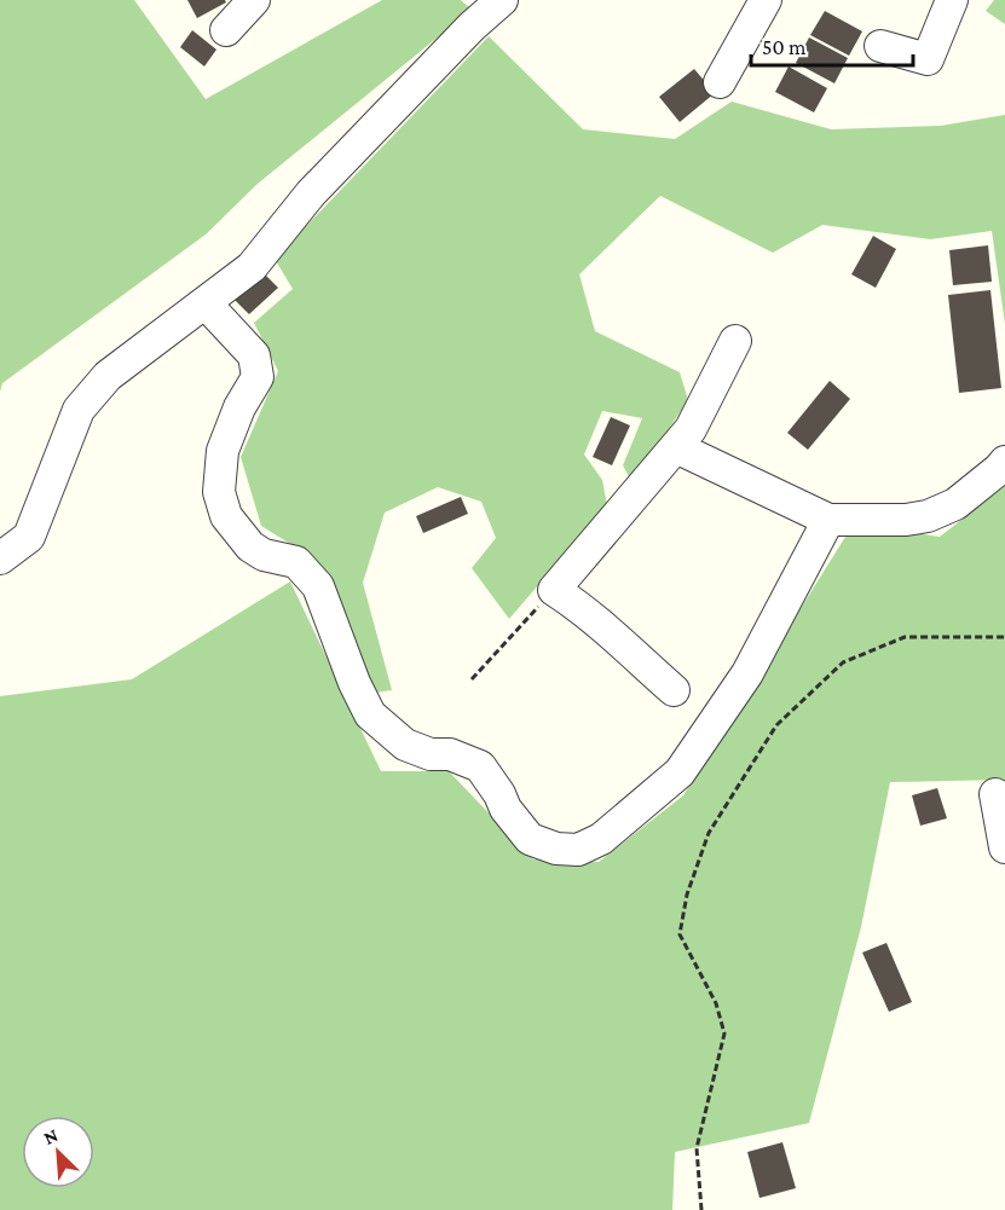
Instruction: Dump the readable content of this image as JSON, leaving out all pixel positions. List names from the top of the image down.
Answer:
{
  "scale_bar": "50 m",
  "north": "top left"
}
